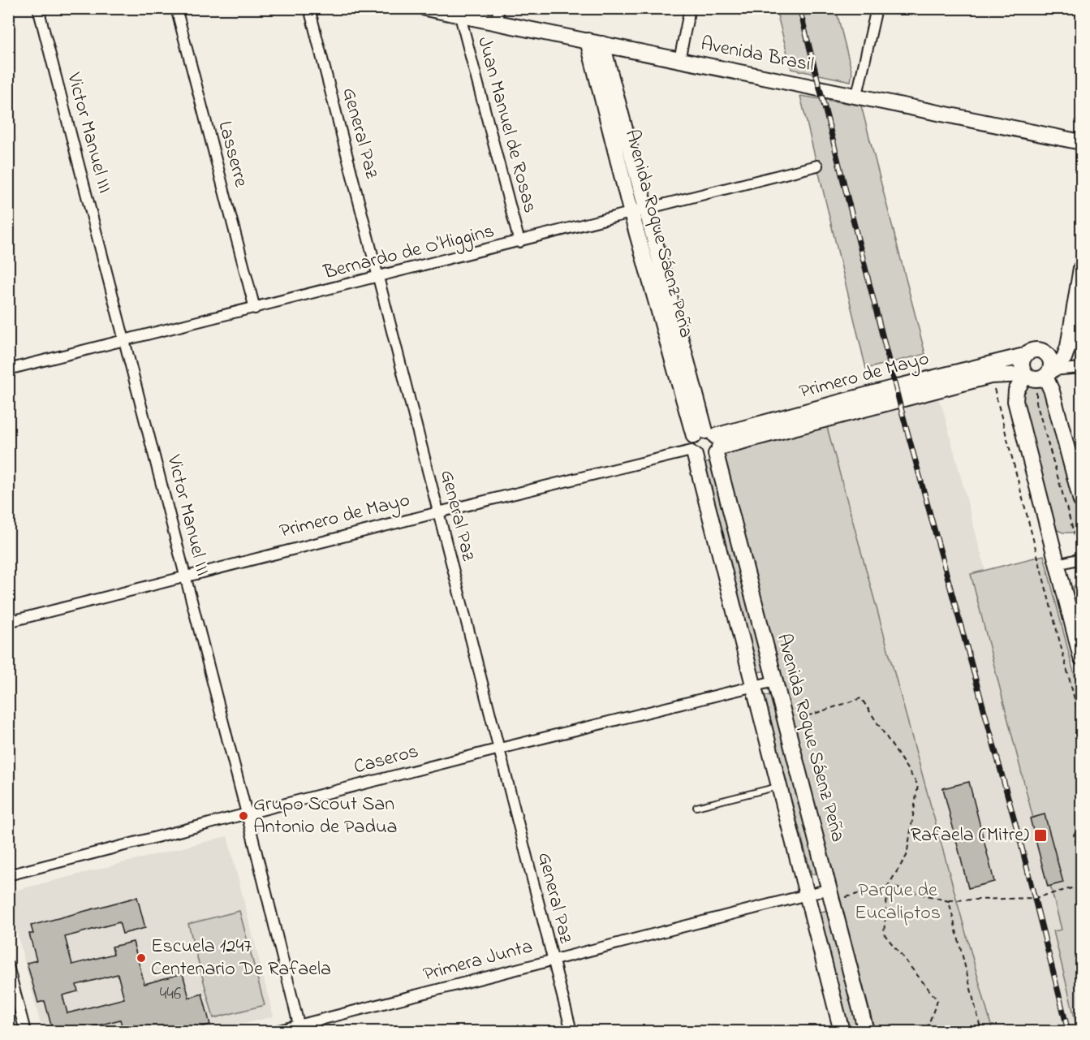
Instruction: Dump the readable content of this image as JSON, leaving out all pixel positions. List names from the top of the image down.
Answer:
{
  "streets": {
    "street": [
      "Avenida Brasil",
      "Juan Manuel de Rosas",
      "Victor Manuel III",
      "General Paz",
      "Lasserre",
      "Avenida Roque Sáenz Peña",
      "Bernardo de O'Higgins",
      "Primero de Mayo",
      "Caseros",
      "Primera Junta"
    ]
  },
  "crossings": [
    ["Avenida Brasil", "Juan Manuel de Rosas"],
    ["Avenida Brasil", "Avenida Roque Sáenz Peña"],
    ["Juan Manuel de Rosas", "Bernardo de O'Higgins"],
    ["Victor Manuel III", "Bernardo de O'Higgins"],
    ["Victor Manuel III", "Primero de Mayo"],
    ["Victor Manuel III", "Caseros"],
    ["Victor Manuel III", "Primera Junta"],
    ["General Paz", "Bernardo de O'Higgins"],
    ["General Paz", "Primero de Mayo"],
    ["General Paz", "Caseros"],
    ["General Paz", "Primera Junta"],
    ["Lasserre", "Bernardo de O'Higgins"],
    ["Avenida Roque Sáenz Peña", "Bernardo de O'Higgins"],
    ["Avenida Roque Sáenz Peña", "Primero de Mayo"],
    ["Avenida Roque Sáenz Peña", "Caseros"],
    ["Avenida Roque Sáenz Peña", "Primera Junta"]
  ],
  "parks": ["Parque de Eucaliptos"],
  "places": {
    "other": ["Grupo Scout San Antonio de Padua", "Escuela 1247 Centenario De Rafaela"],
    "transit": ["Rafaela (Mitre)"]
  },
  "house_numbers": ["446"]
}
